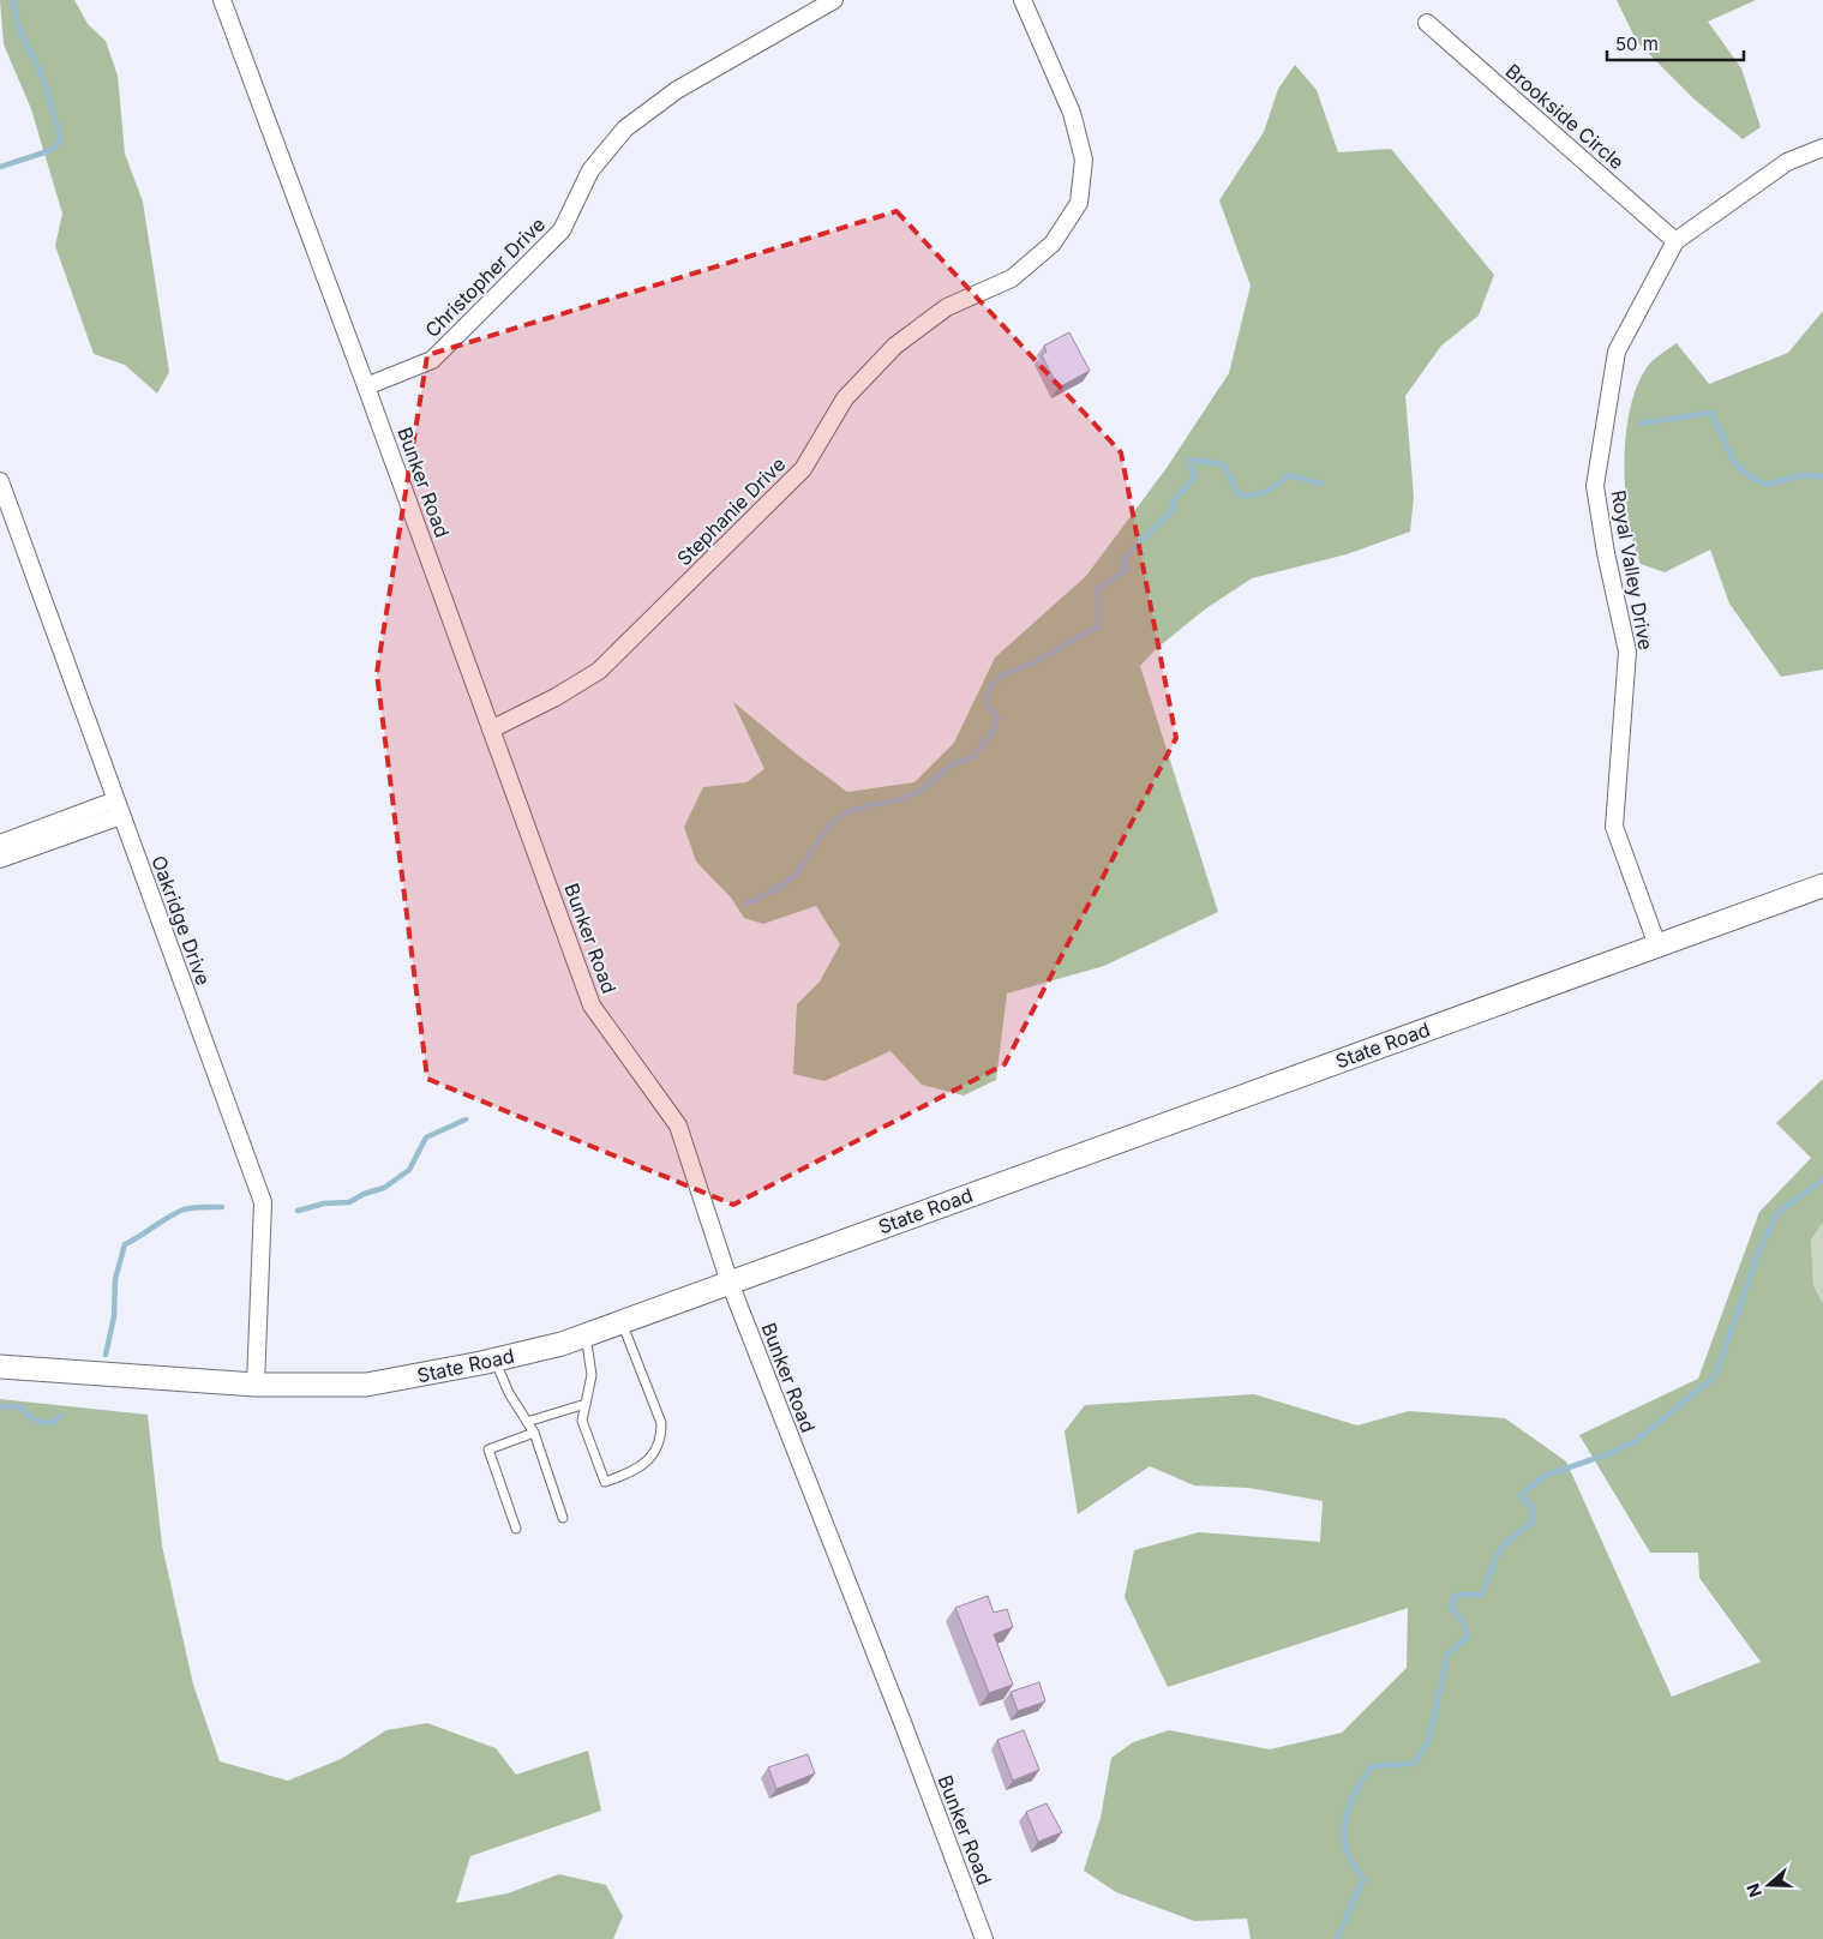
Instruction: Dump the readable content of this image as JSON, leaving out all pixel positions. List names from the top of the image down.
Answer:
{
  "streets": {
    "main road": ["State Road"],
    "street": [
      "Brookside Circle",
      "Christopher Drive",
      "Bunker Road",
      "Stephanie Drive",
      "Royal Valley Drive",
      "Oakridge Drive"
    ]
  },
  "crossings": [
    ["Brookside Circle", "Royal Valley Drive"],
    ["Christopher Drive", "Bunker Road"],
    ["Bunker Road", "Stephanie Drive"],
    ["Bunker Road", "State Road"],
    ["Royal Valley Drive", "State Road"],
    ["Oakridge Drive", "State Road"]
  ],
  "scale_bar": "50 m",
  "north": "left"
}
